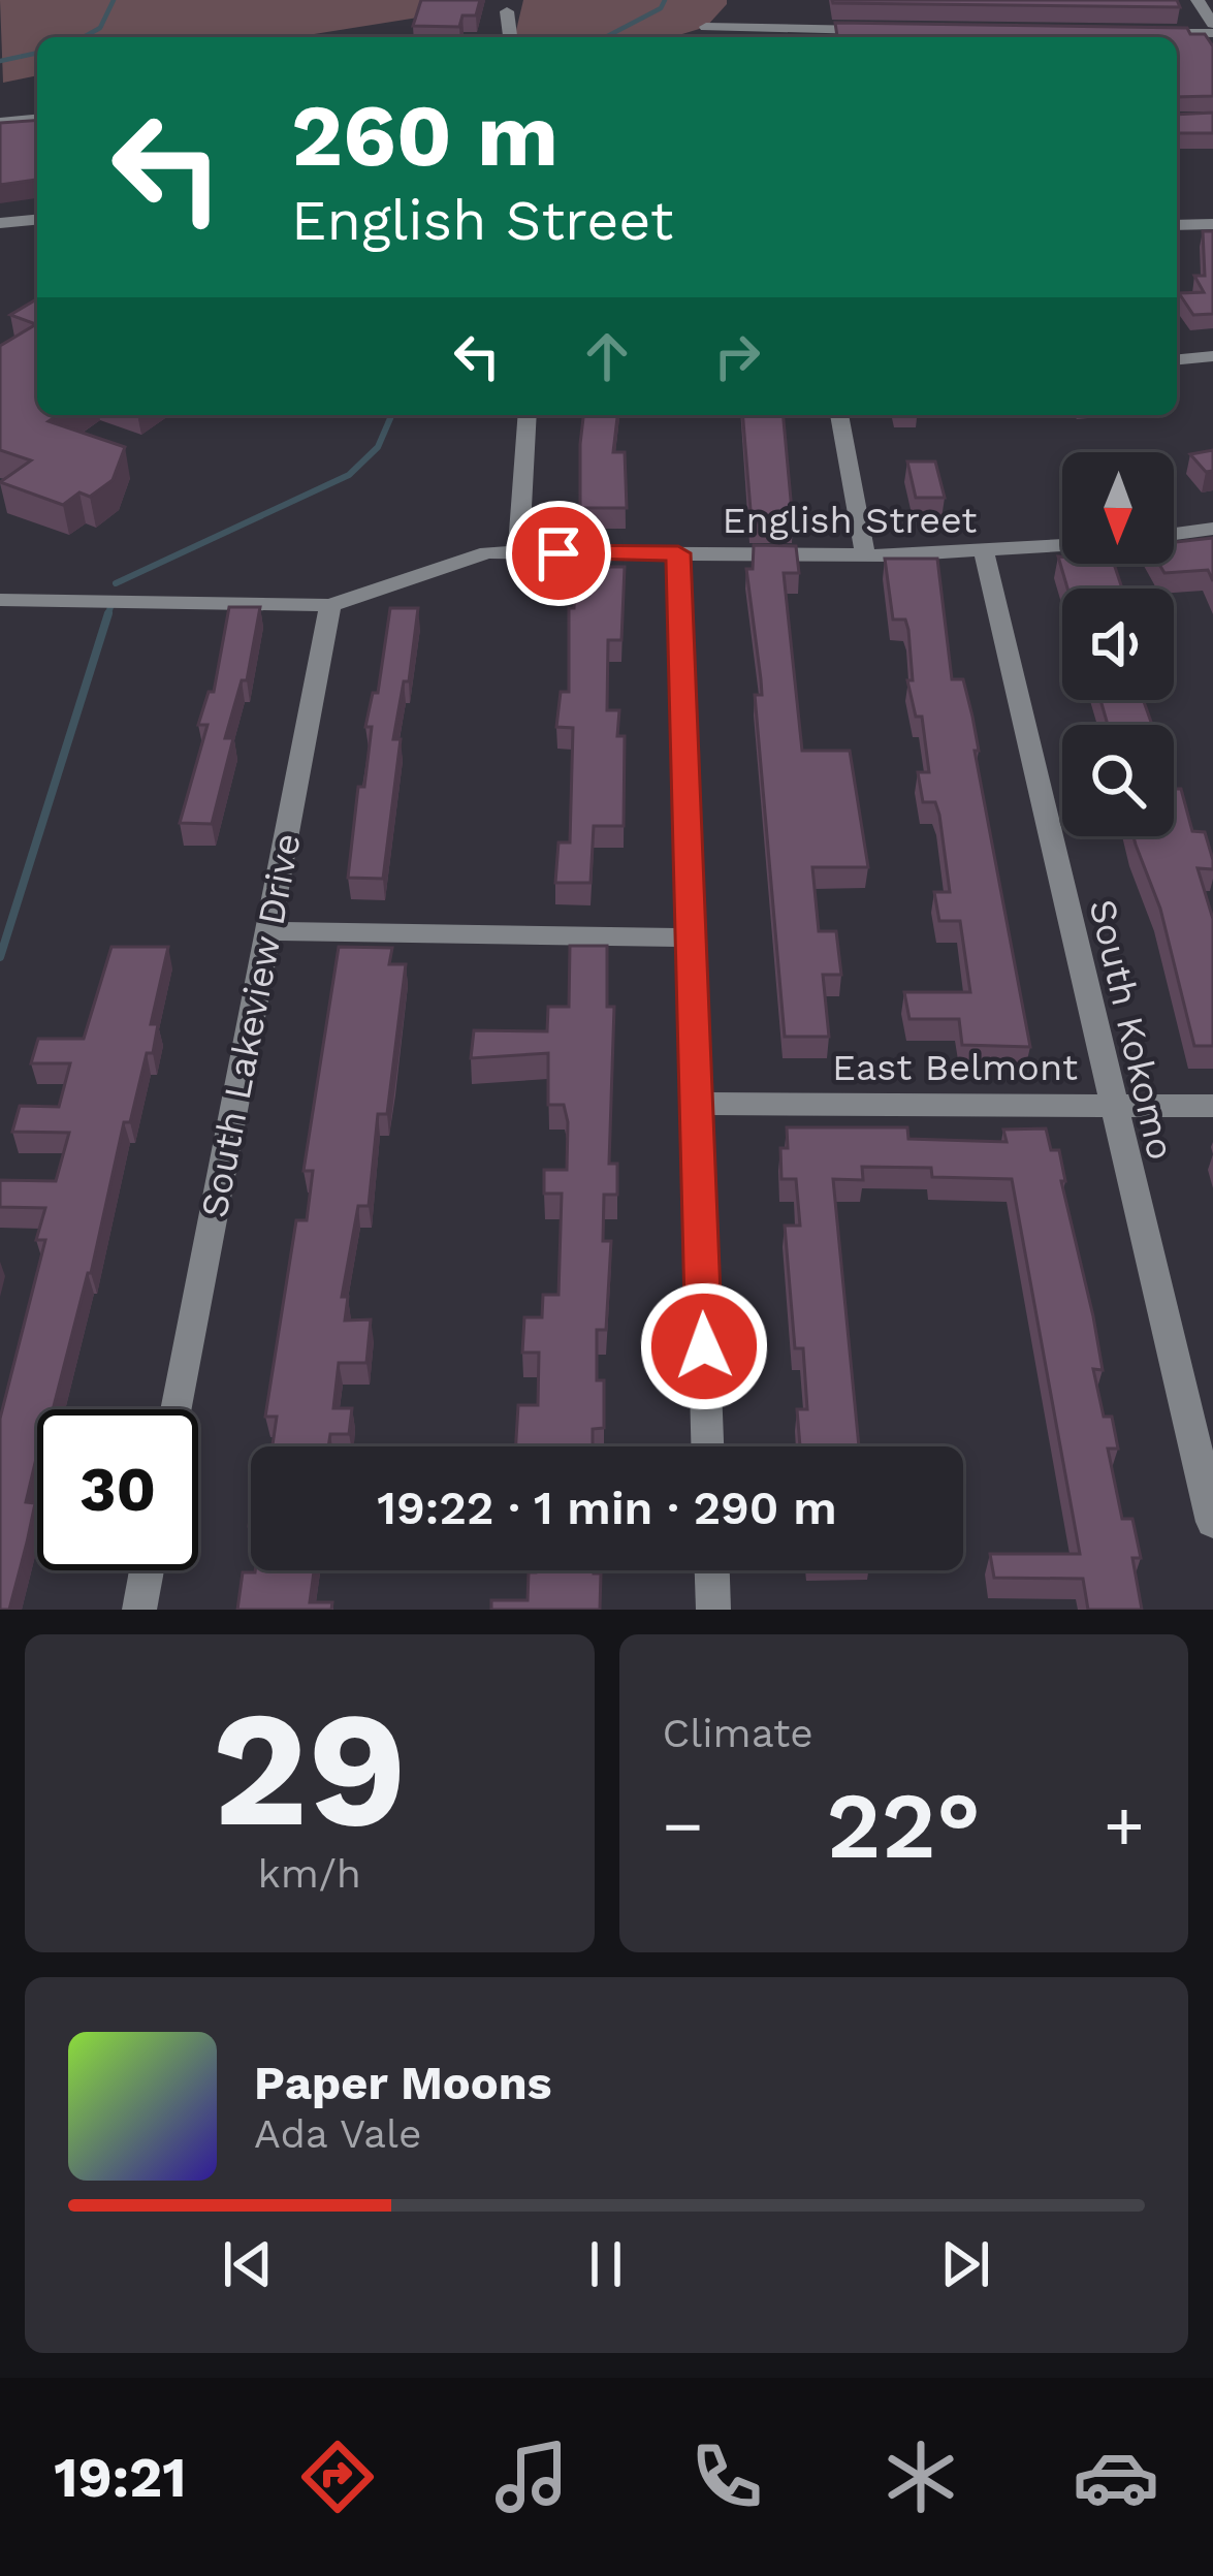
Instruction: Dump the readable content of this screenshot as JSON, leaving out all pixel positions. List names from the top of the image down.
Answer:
{
  "streets": {
    "street": [
      "English Street",
      "South Lakeview Drive",
      "South Kokomo",
      "East Belmont"
    ]
  },
  "crossings": [
    ["English Street", "South Lakeview Drive"],
    ["English Street", "South Kokomo"],
    ["South Kokomo", "East Belmont"]
  ],
  "north": "bottom",
  "page": {
    "turn": ["260 m", "English Street"],
    "limit": "30",
    "trip": "19:22 · 1 min · 290 m",
    "tile": [
      ["29", "km/h"],
      "Climate"
    ],
    "heat": ["−", "22°", "+"],
    "song": ["Paper Moons", "Ada Vale"],
    "tabs": "19:21"
  }
}
